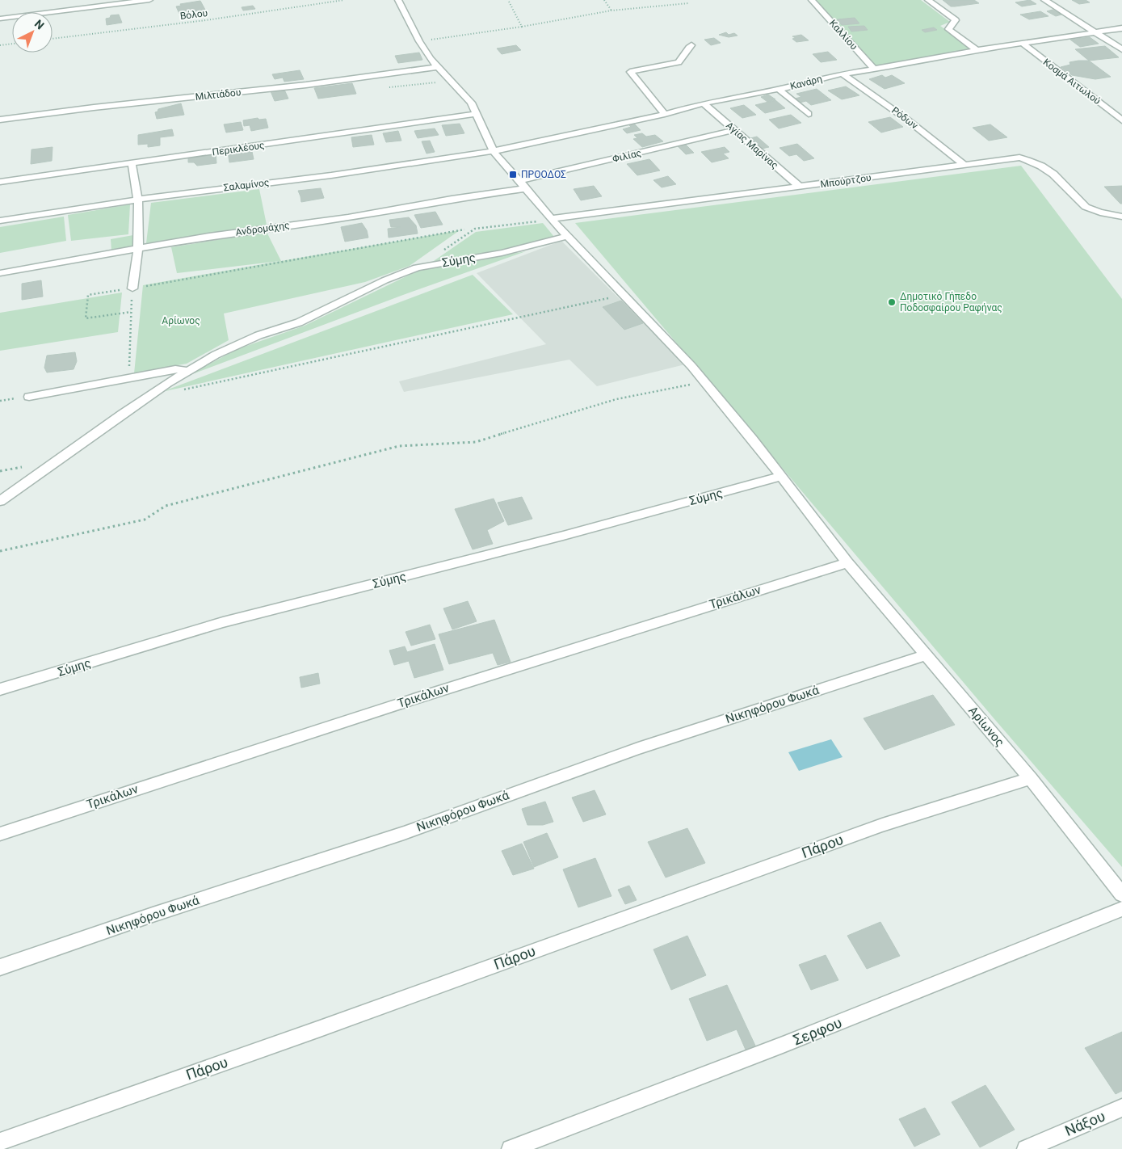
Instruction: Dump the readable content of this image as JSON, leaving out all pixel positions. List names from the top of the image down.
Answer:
{
  "streets": {
    "street": [
      "Καλλίου",
      "Κοσμά Αιτωλού",
      "Κανάρη",
      "Μιλτιάδου",
      "Ρόδων",
      "Αγίας Μαρίνας",
      "Περικλέους",
      "Φιλίας",
      "Μπούρτζου",
      "Σαλαμίνος",
      "Ανδρομάχης",
      "Σύμης",
      "Τρικάλων",
      "Νικηφόρου Φωκά",
      "Αρίωνος",
      "Πάρου",
      "Σερφου",
      "Νάξου"
    ],
    "path": ["Βόλου"]
  },
  "crossings": [
    ["Καλλίου", "Κανάρη"],
    ["Κοσμά Αιτωλού", "Κανάρη"],
    ["Κανάρη", "Ρόδων"],
    ["Κανάρη", "Αγίας Μαρίνας"],
    ["Κανάρη", "Σαλαμίνος"],
    ["Κανάρη", "Αρίωνος"],
    ["Μιλτιάδου", "Αρίωνος"],
    ["Ρόδων", "Μπούρτζου"],
    ["Αγίας Μαρίνας", "Φιλίας"],
    ["Αγίας Μαρίνας", "Μπούρτζου"],
    ["Περικλέους", "Αρίωνος"],
    ["Φιλίας", "Αρίωνος"],
    ["Μπούρτζου", "Αρίωνος"],
    ["Σαλαμίνος", "Αρίωνος"],
    ["Ανδρομάχης", "Αρίωνος"],
    ["Σύμης", "Αρίωνος"],
    ["Τρικάλων", "Αρίωνος"],
    ["Νικηφόρου Φωκά", "Αρίωνος"],
    ["Αρίωνος", "Πάρου"]
  ],
  "parks": ["Αρίωνος"],
  "places": {
    "transit": ["ΠΡΟΟΔΟΣ"],
    "other": ["Δημοτικό Γήπεδο Ποδοσφαίρου Ραφήνας"]
  },
  "north": "top right"
}
